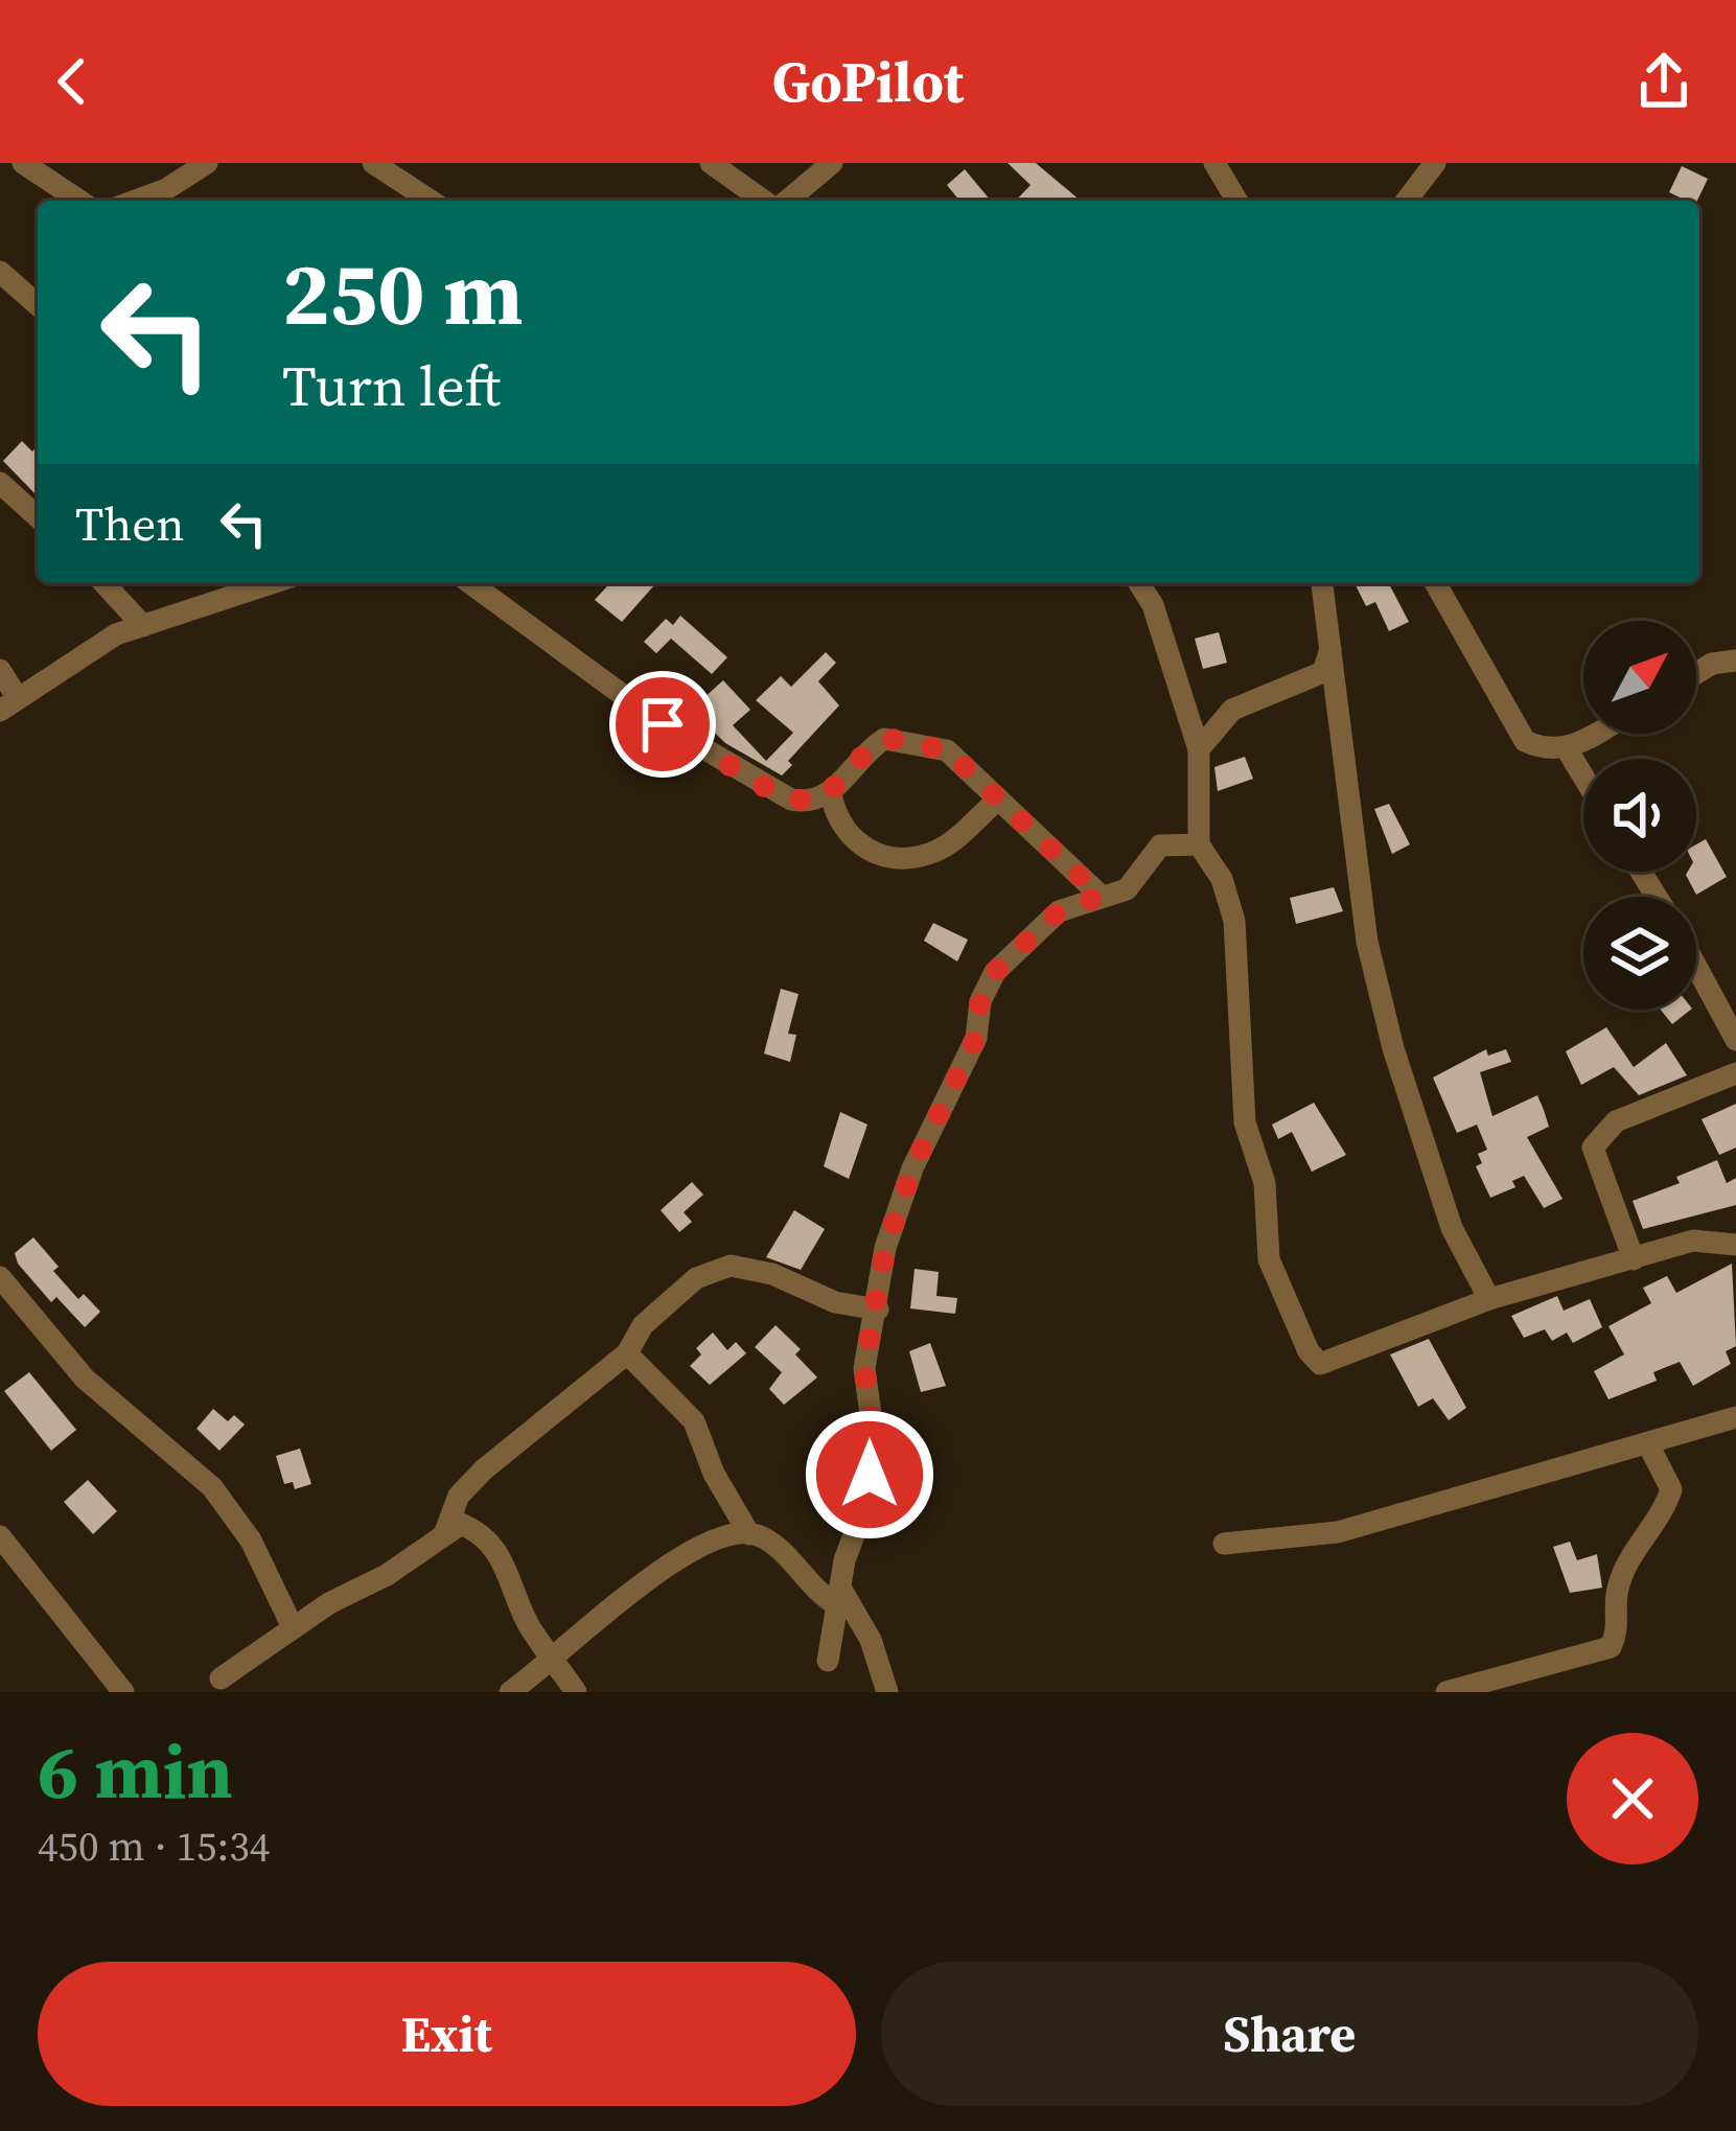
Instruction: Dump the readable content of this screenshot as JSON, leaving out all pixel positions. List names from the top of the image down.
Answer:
{
  "north": "top right",
  "page": {
    "header": "GoPilot",
    "turn": ["250 m", "Turn left"],
    "then": "Then",
    "heading": ["6 min", "450 m · 15:34"],
    "buttons": ["Exit", "Share"]
  }
}
